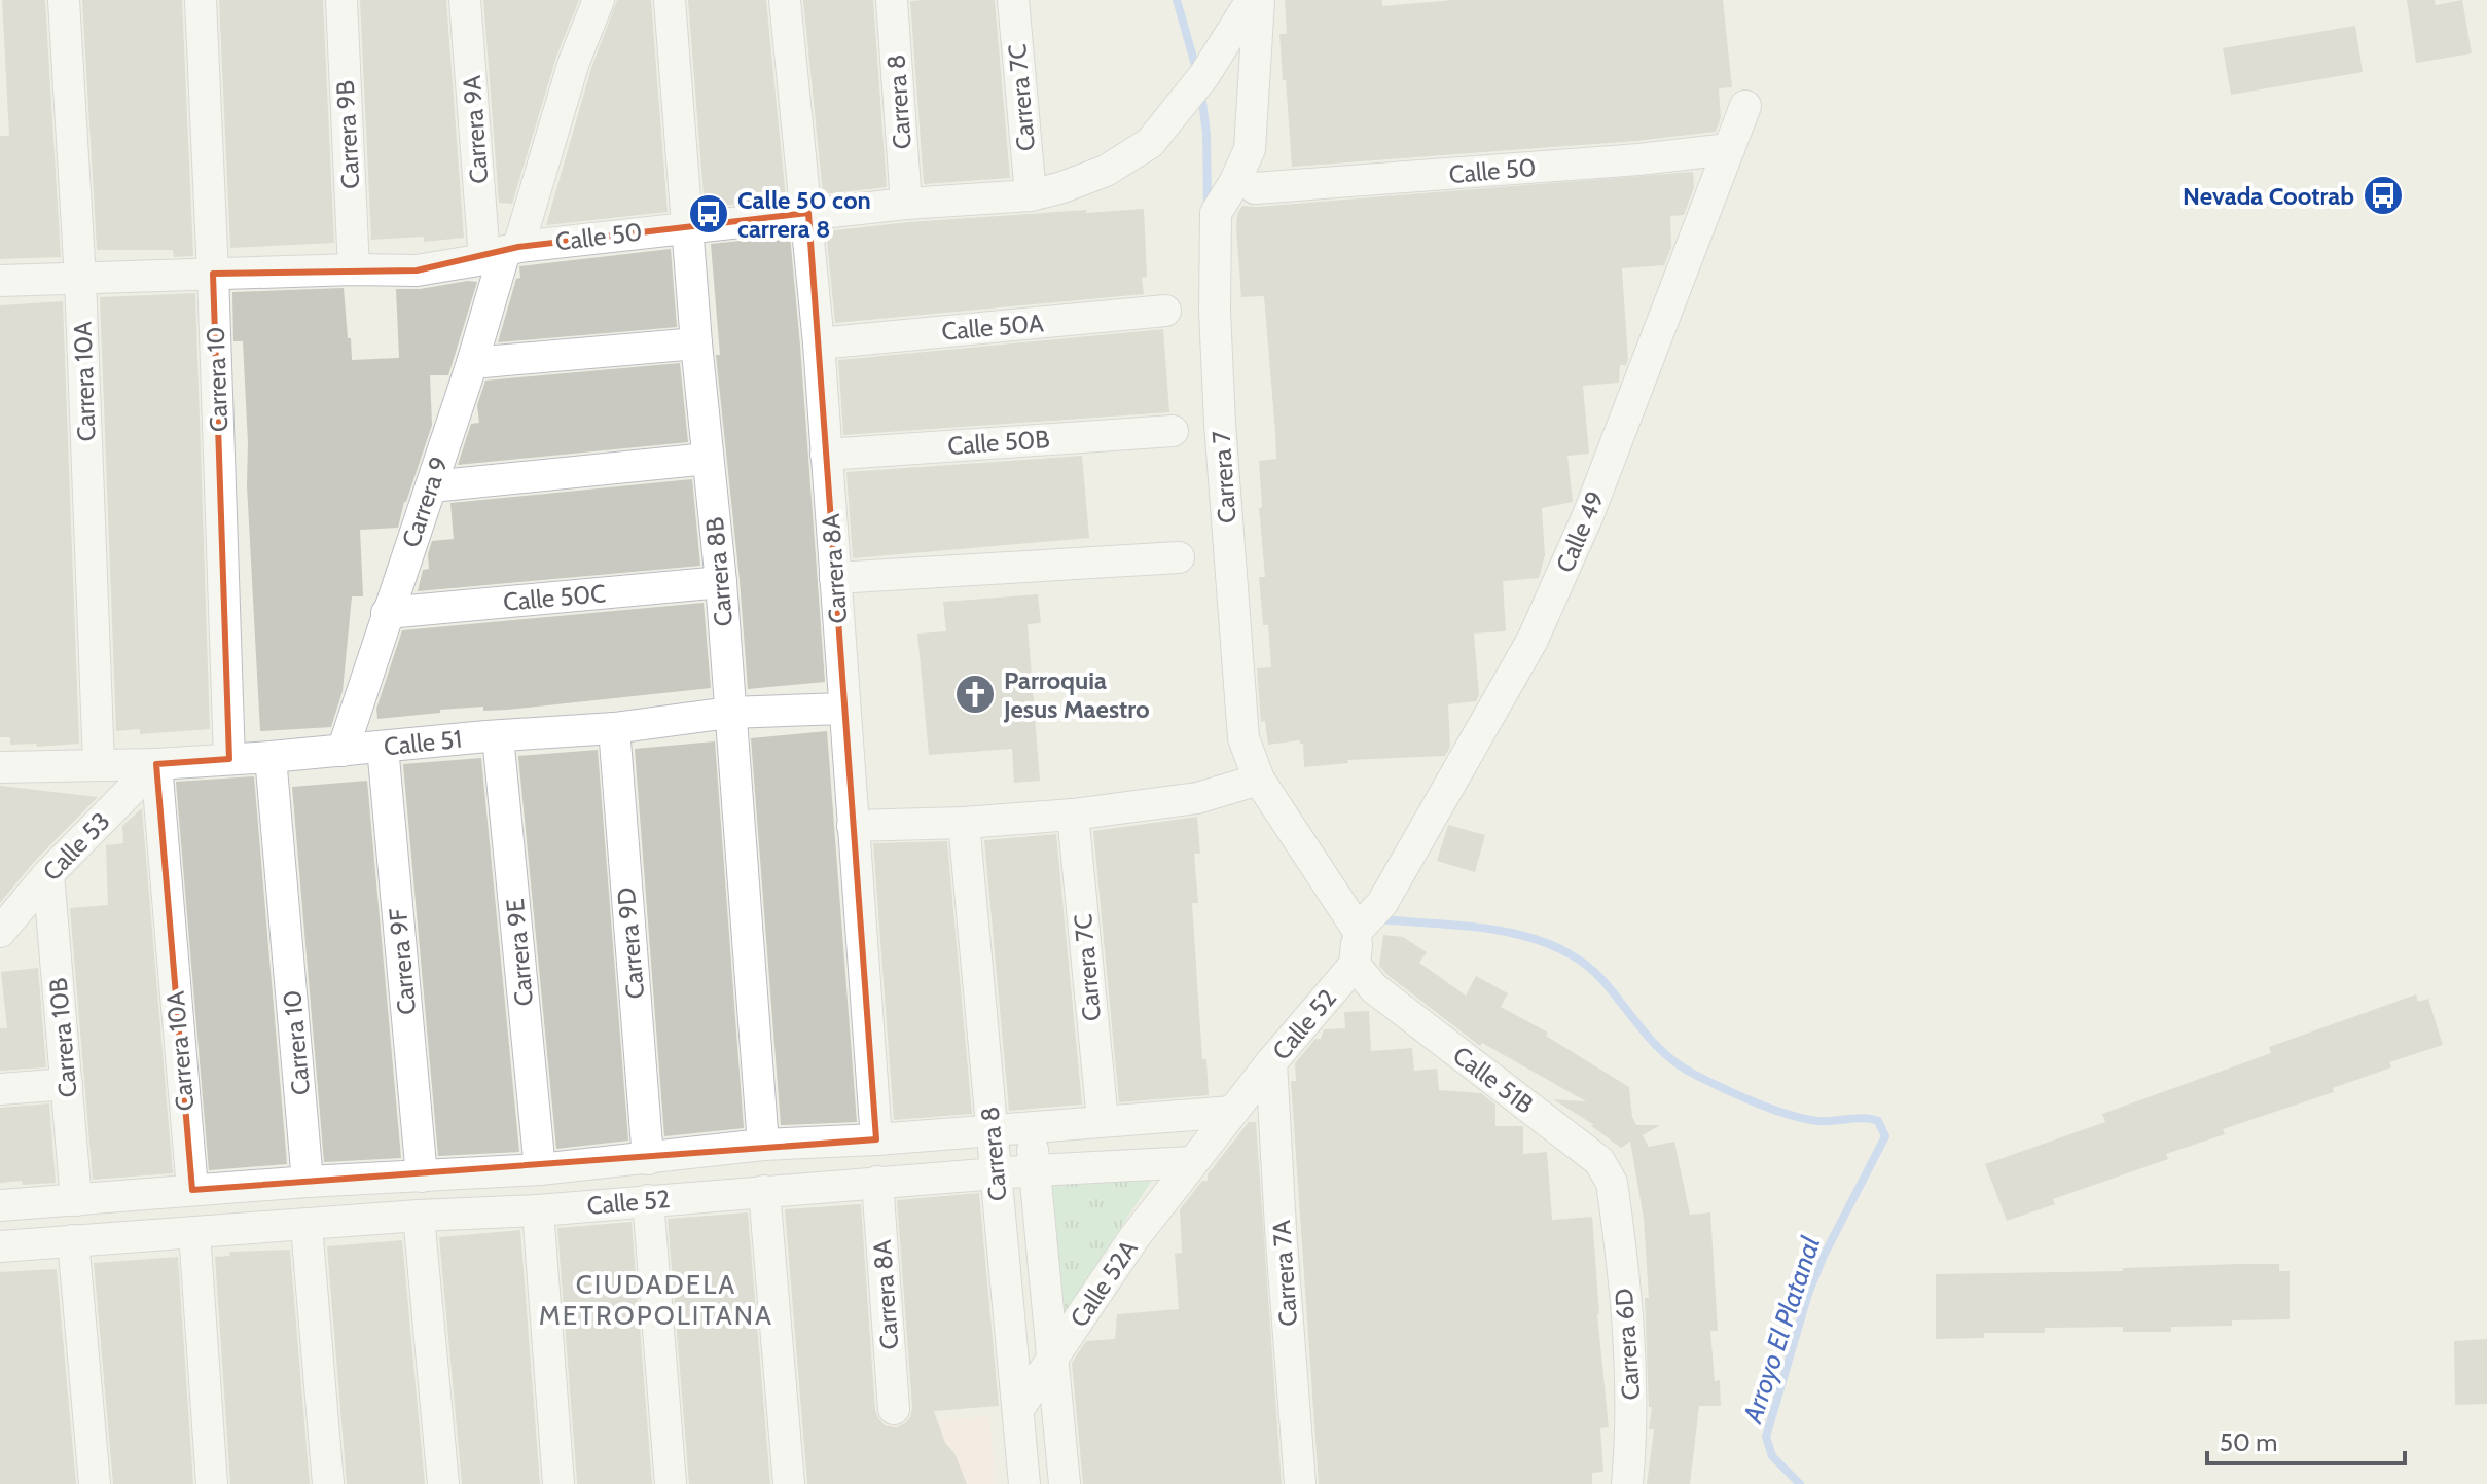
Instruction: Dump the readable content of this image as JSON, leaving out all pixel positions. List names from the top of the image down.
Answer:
{
  "streets": {
    "street": [
      "Carrera 7C",
      "Carrera 8",
      "Carrera 9A",
      "Carrera 9B",
      "Calle 50",
      "Calle 50A",
      "Carrera 10",
      "Carrera 10A",
      "Calle 50B",
      "Carrera 7",
      "Carrera 9",
      "Calle 49",
      "Carrera 8A",
      "Carrera 8B",
      "Calle 50C",
      "Calle 51",
      "Calle 53",
      "Carrera 9D",
      "Carrera 9E",
      "Carrera 9F",
      "Calle 52",
      "Carrera 10B",
      "Calle 51B",
      "Carrera 7A",
      "Calle 52A",
      "Carrera 6D"
    ]
  },
  "crossings": [
    ["Carrera 7C", "Calle 50"],
    ["Carrera 7C", "Calle 52"],
    ["Carrera 8", "Calle 50"],
    ["Carrera 8", "Calle 52"],
    ["Carrera 8", "Calle 52A"],
    ["Carrera 9A", "Calle 50"],
    ["Carrera 9A", "Carrera 9"],
    ["Carrera 9B", "Calle 50"],
    ["Calle 50", "Carrera 10"],
    ["Calle 50", "Carrera 10A"],
    ["Calle 50", "Carrera 9"],
    ["Calle 50", "Calle 49"],
    ["Calle 50", "Carrera 8A"],
    ["Calle 50", "Carrera 8B"],
    ["Calle 50A", "Carrera 8A"],
    ["Carrera 10", "Calle 51"],
    ["Carrera 10", "Calle 52"],
    ["Carrera 10A", "Calle 51"],
    ["Carrera 10A", "Calle 53"],
    ["Carrera 10A", "Calle 52"],
    ["Calle 50B", "Carrera 8A"],
    ["Carrera 7", "Calle 49"],
    ["Carrera 7", "Calle 52"],
    ["Carrera 9", "Calle 50C"],
    ["Carrera 9", "Calle 51"],
    ["Calle 49", "Calle 52"],
    ["Carrera 8A", "Calle 51"],
    ["Carrera 8A", "Calle 52"],
    ["Carrera 8B", "Calle 50C"],
    ["Carrera 8B", "Calle 51"],
    ["Carrera 8B", "Calle 52"],
    ["Calle 51", "Calle 53"],
    ["Calle 51", "Carrera 9D"],
    ["Calle 51", "Carrera 9E"],
    ["Calle 51", "Carrera 9F"],
    ["Calle 53", "Carrera 10B"],
    ["Carrera 9D", "Calle 52"],
    ["Carrera 9E", "Calle 52"],
    ["Carrera 9F", "Calle 52"],
    ["Calle 52", "Carrera 10B"],
    ["Calle 52", "Calle 51B"],
    ["Calle 52", "Carrera 7A"],
    ["Calle 52", "Calle 52A"],
    ["Calle 51B", "Carrera 6D"]
  ],
  "districts": ["CIUDADELA METROPOLITANA"],
  "water": ["Arroyo El Platanal"],
  "places": {
    "bus stop": ["Nevada Cootrab", "Calle 50 con carrera 8"],
    "church": ["Parroquia Jesus Maestro"]
  },
  "scale_bar": "50 m"
}
